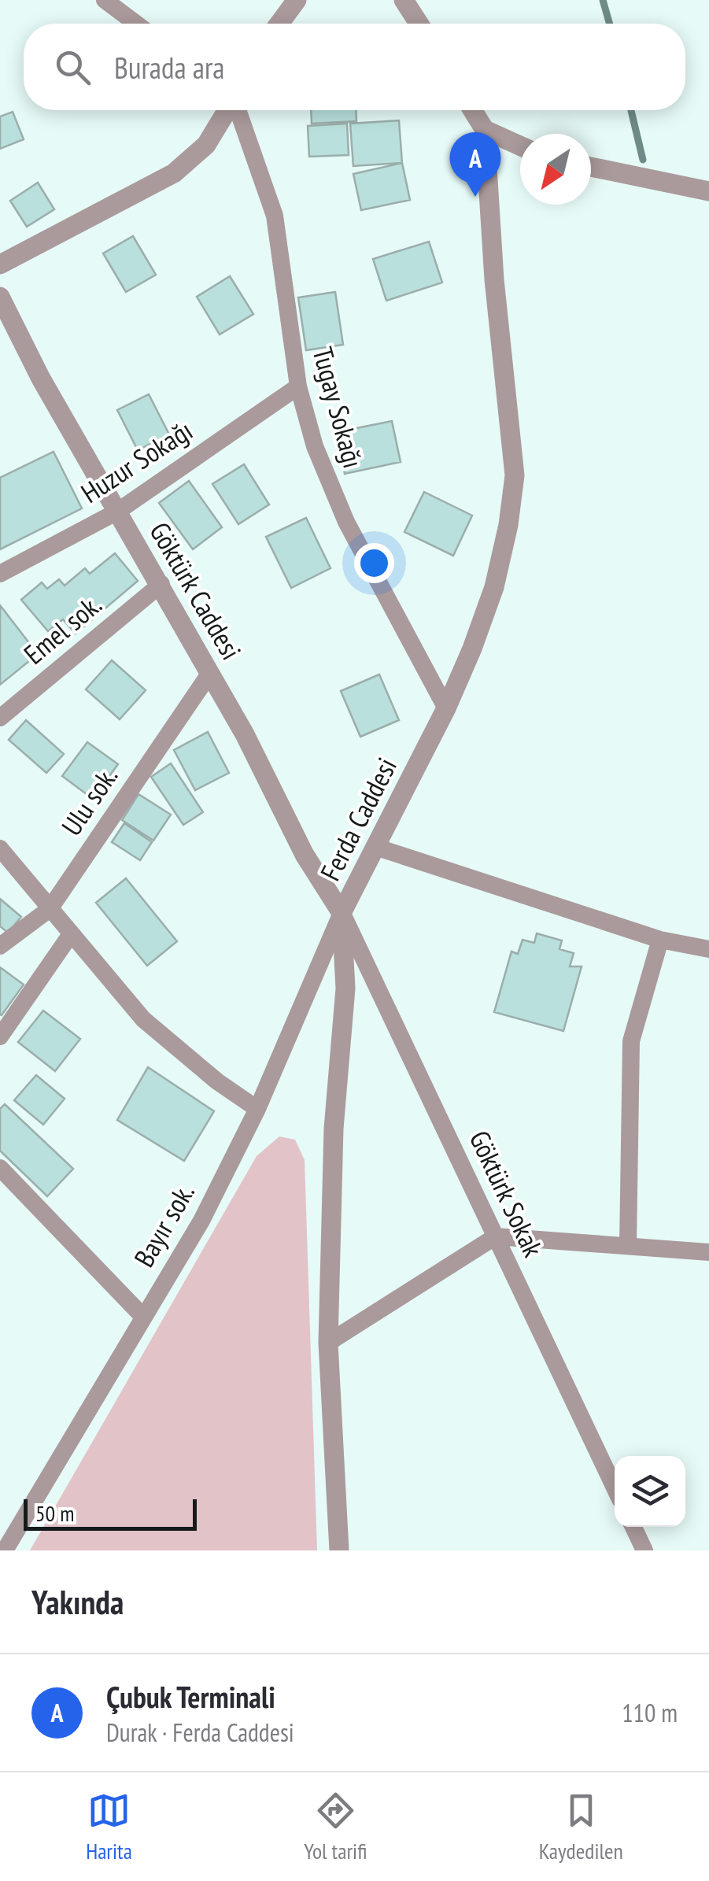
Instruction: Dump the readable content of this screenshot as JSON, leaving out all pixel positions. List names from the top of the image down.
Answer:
{
  "streets": {
    "street": [
      "Tugay Sokağı",
      "Huzur Sokağı",
      "Göktürk Caddesi",
      "Emel sok.",
      "Ulu sok.",
      "Ferda Caddesi",
      "Göktürk Sokak",
      "Bayır sok."
    ]
  },
  "crossings": [
    ["Tugay Sokağı", "Huzur Sokağı"],
    ["Tugay Sokağı", "Ferda Caddesi"],
    ["Huzur Sokağı", "Göktürk Caddesi"],
    ["Göktürk Caddesi", "Emel sok."],
    ["Göktürk Caddesi", "Ulu sok."],
    ["Göktürk Caddesi", "Ferda Caddesi"],
    ["Göktürk Caddesi", "Göktürk Sokak"],
    ["Göktürk Caddesi", "Bayır sok."],
    ["Ferda Caddesi", "Göktürk Sokak"],
    ["Ferda Caddesi", "Bayır sok."],
    ["Göktürk Sokak", "Bayır sok."]
  ],
  "scale_bar": "50 m",
  "north": "bottom left",
  "page": {
    "search": "Burada ara",
    "pins": "A",
    "scale": "50 m",
    "heading": "Yakında",
    "list": [
      {
        "mark": "A",
        "name": "Çubuk Terminali",
        "note": "Durak · Ferda Caddesi",
        "value": "110 m"
      }
    ],
    "nav": ["Harita", "Yol tarifi", "Kaydedilen"]
  }
}
